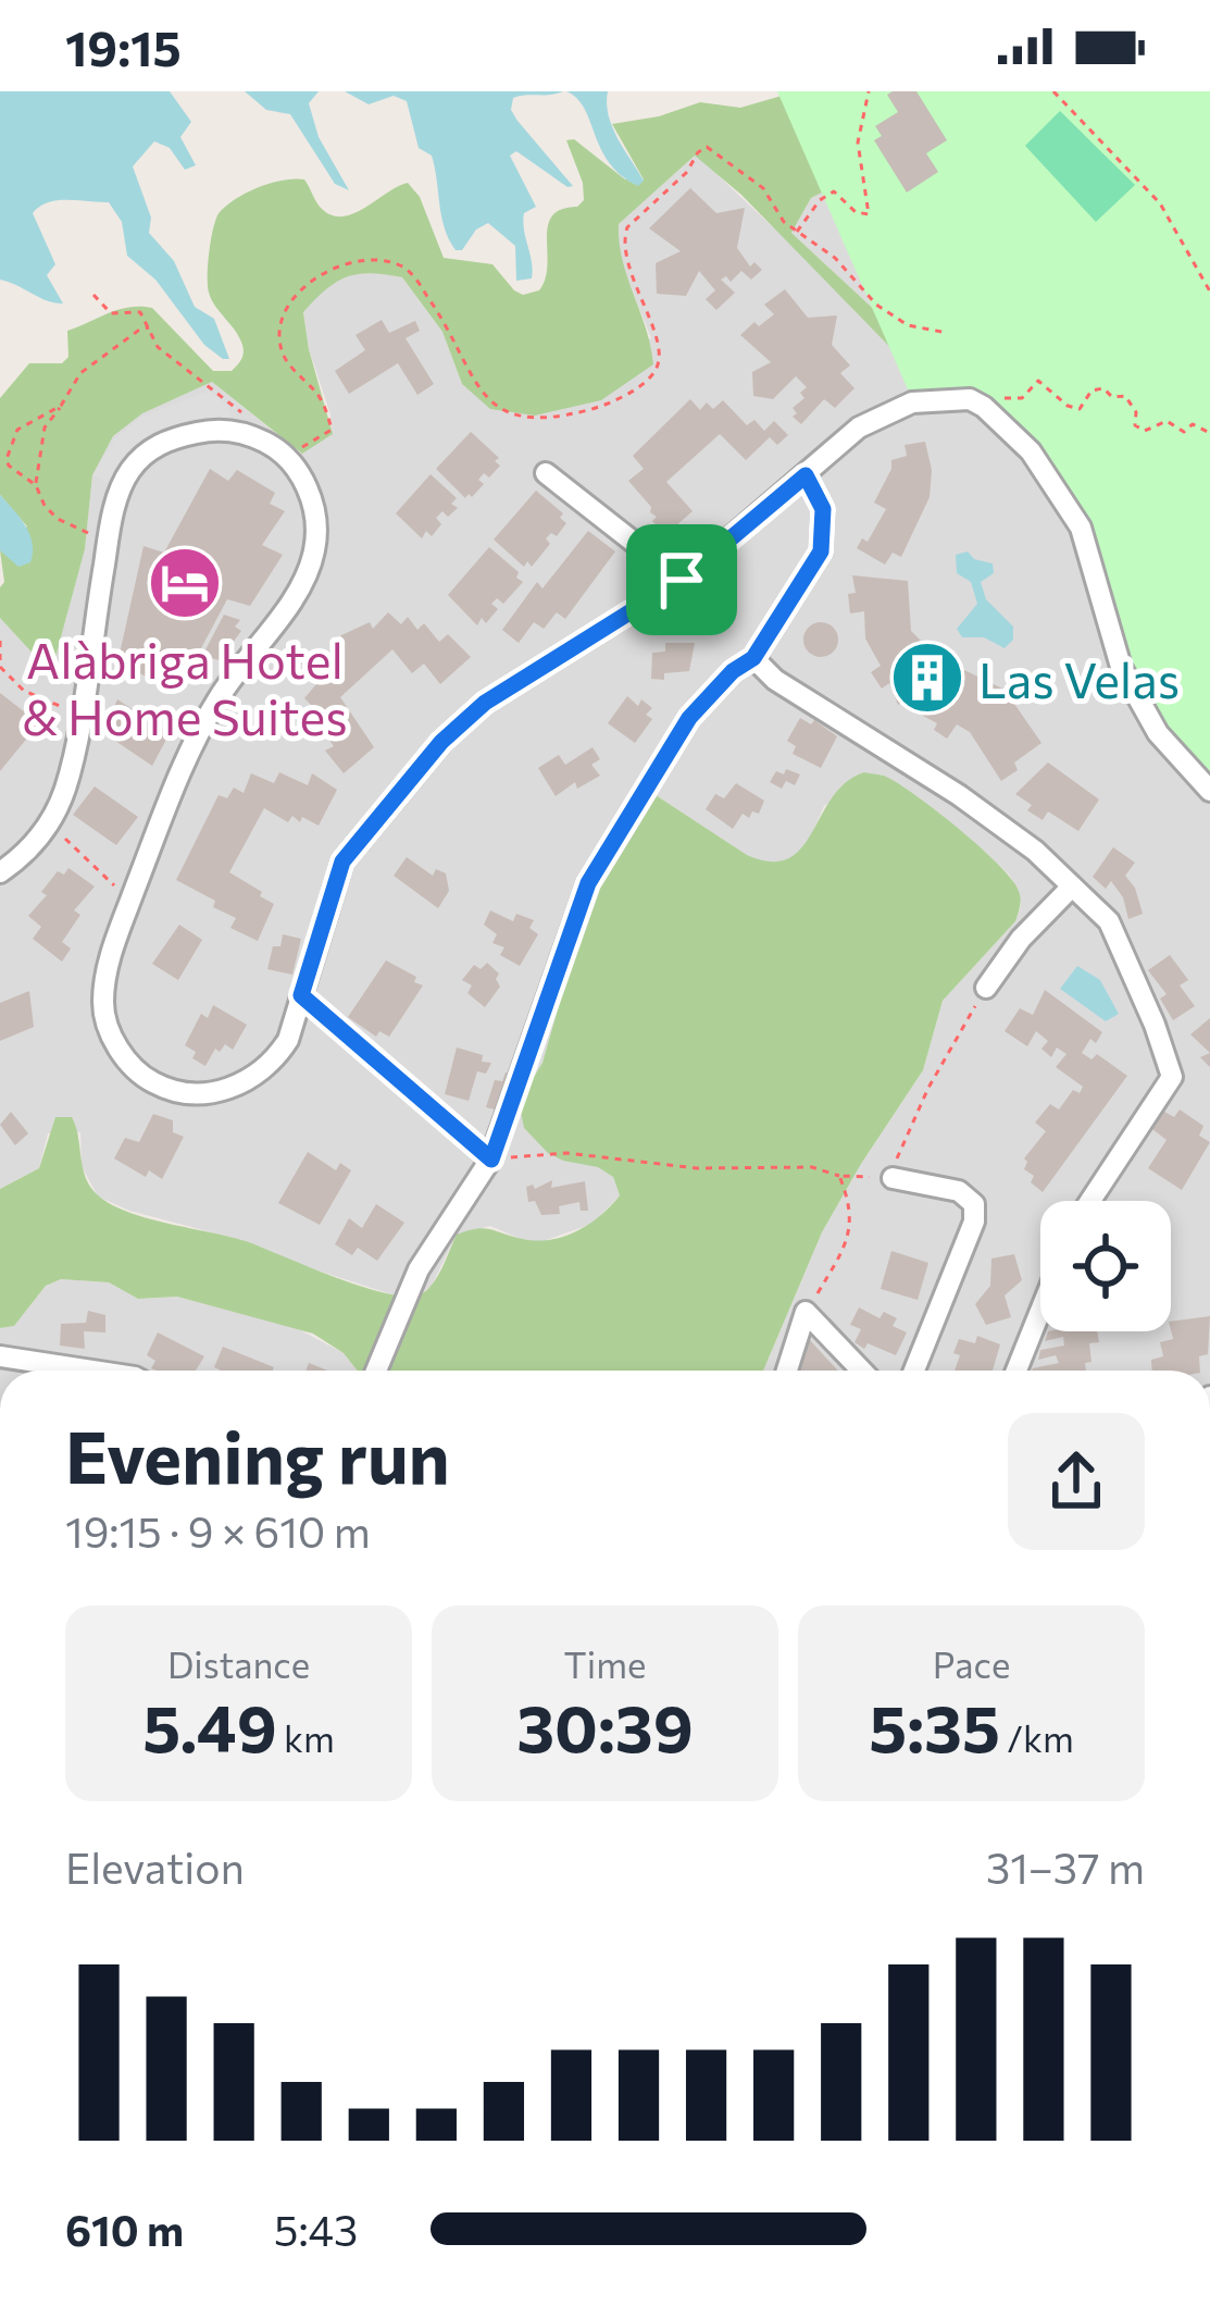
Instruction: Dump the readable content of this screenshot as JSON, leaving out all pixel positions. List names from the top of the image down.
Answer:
{
  "places": {
    "hotel": ["Alàbriga Hotel & Home Suites"],
    "building": ["Las Velas"]
  },
  "page": {
    "status": "19:15",
    "heading": ["Evening run", "19:15 · 9 × 610 m"],
    "stats": [
      ["Distance", "5.49 km"],
      ["Time", "30:39"],
      ["Pace", "5:35 /km"]
    ],
    "chart": ["Elevation", "31–37 m"],
    "list": [
      {
        "name": "610 m",
        "note": "5:43"
      }
    ]
  }
}
